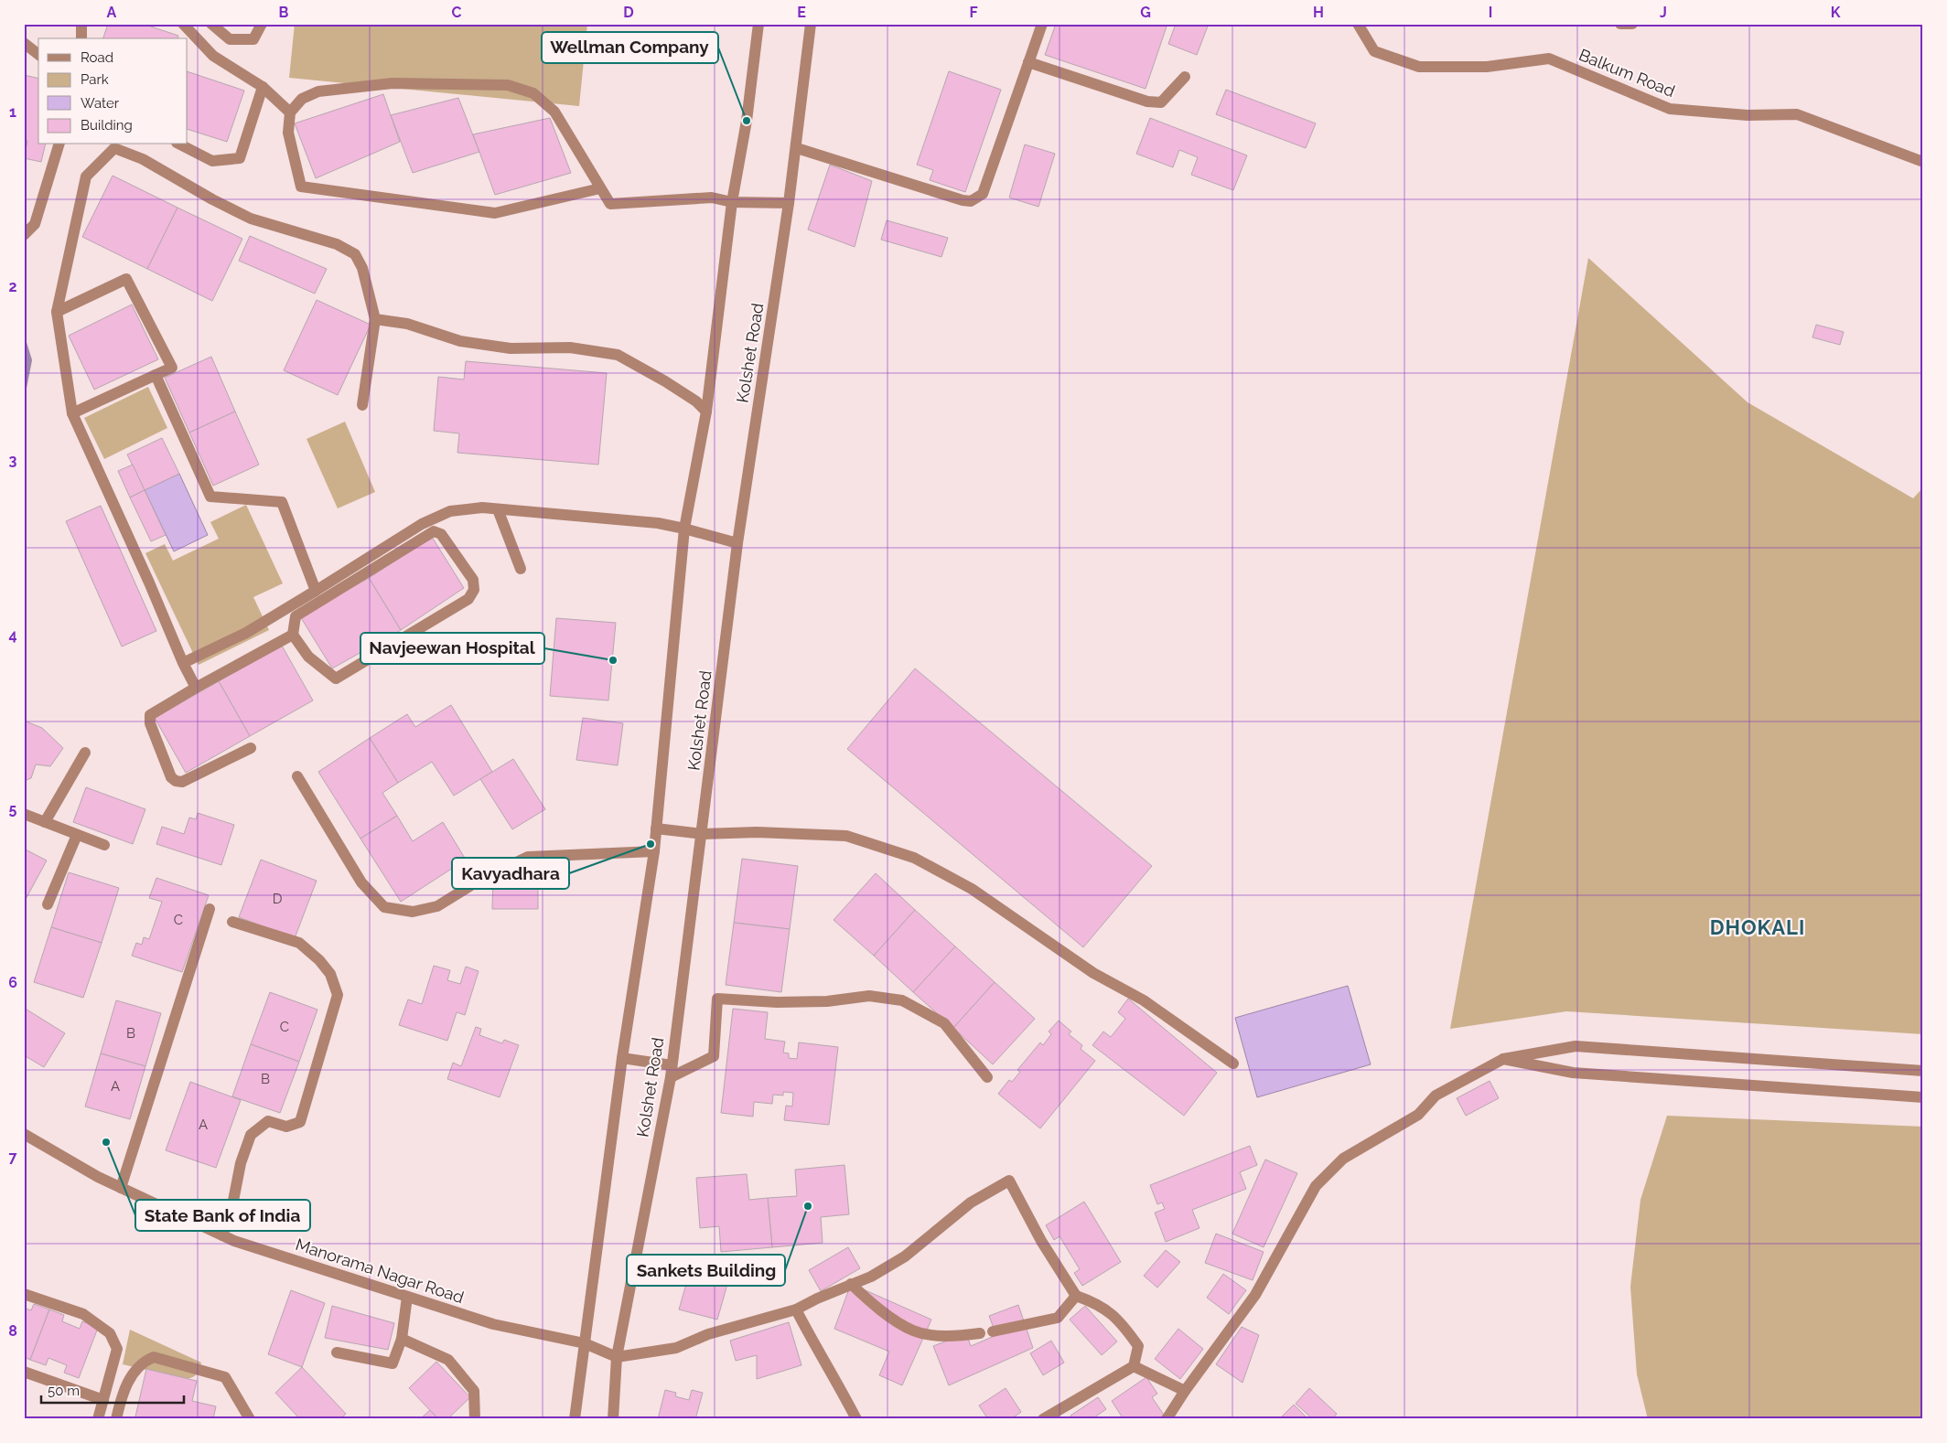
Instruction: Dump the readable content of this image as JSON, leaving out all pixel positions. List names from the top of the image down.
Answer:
{
  "streets": {
    "street": ["Balkum Road", "Kolshet Road", "Manorama Nagar Road"]
  },
  "crossings": [
    ["Kolshet Road", "Manorama Nagar Road"]
  ],
  "districts": ["DHOKALI"],
  "places": [
    "Wellman Company",
    "Navjeewan Hospital",
    "Kavyadhara",
    "State Bank of India",
    "Sankets Building"
  ],
  "house_numbers": [
    "D",
    "C",
    "C",
    "B",
    "B",
    "A",
    "A"
  ],
  "legend": [
    "Road",
    "Park",
    "Water",
    "Building"
  ],
  "scale_bar": "50 m",
  "grid": {
    "columns": [
      "A",
      "B",
      "C",
      "D",
      "E",
      "F",
      "G",
      "H",
      "I",
      "J",
      "K"
    ],
    "rows": [
      "1",
      "2",
      "3",
      "4",
      "5",
      "6",
      "7",
      "8"
    ]
  }
}
